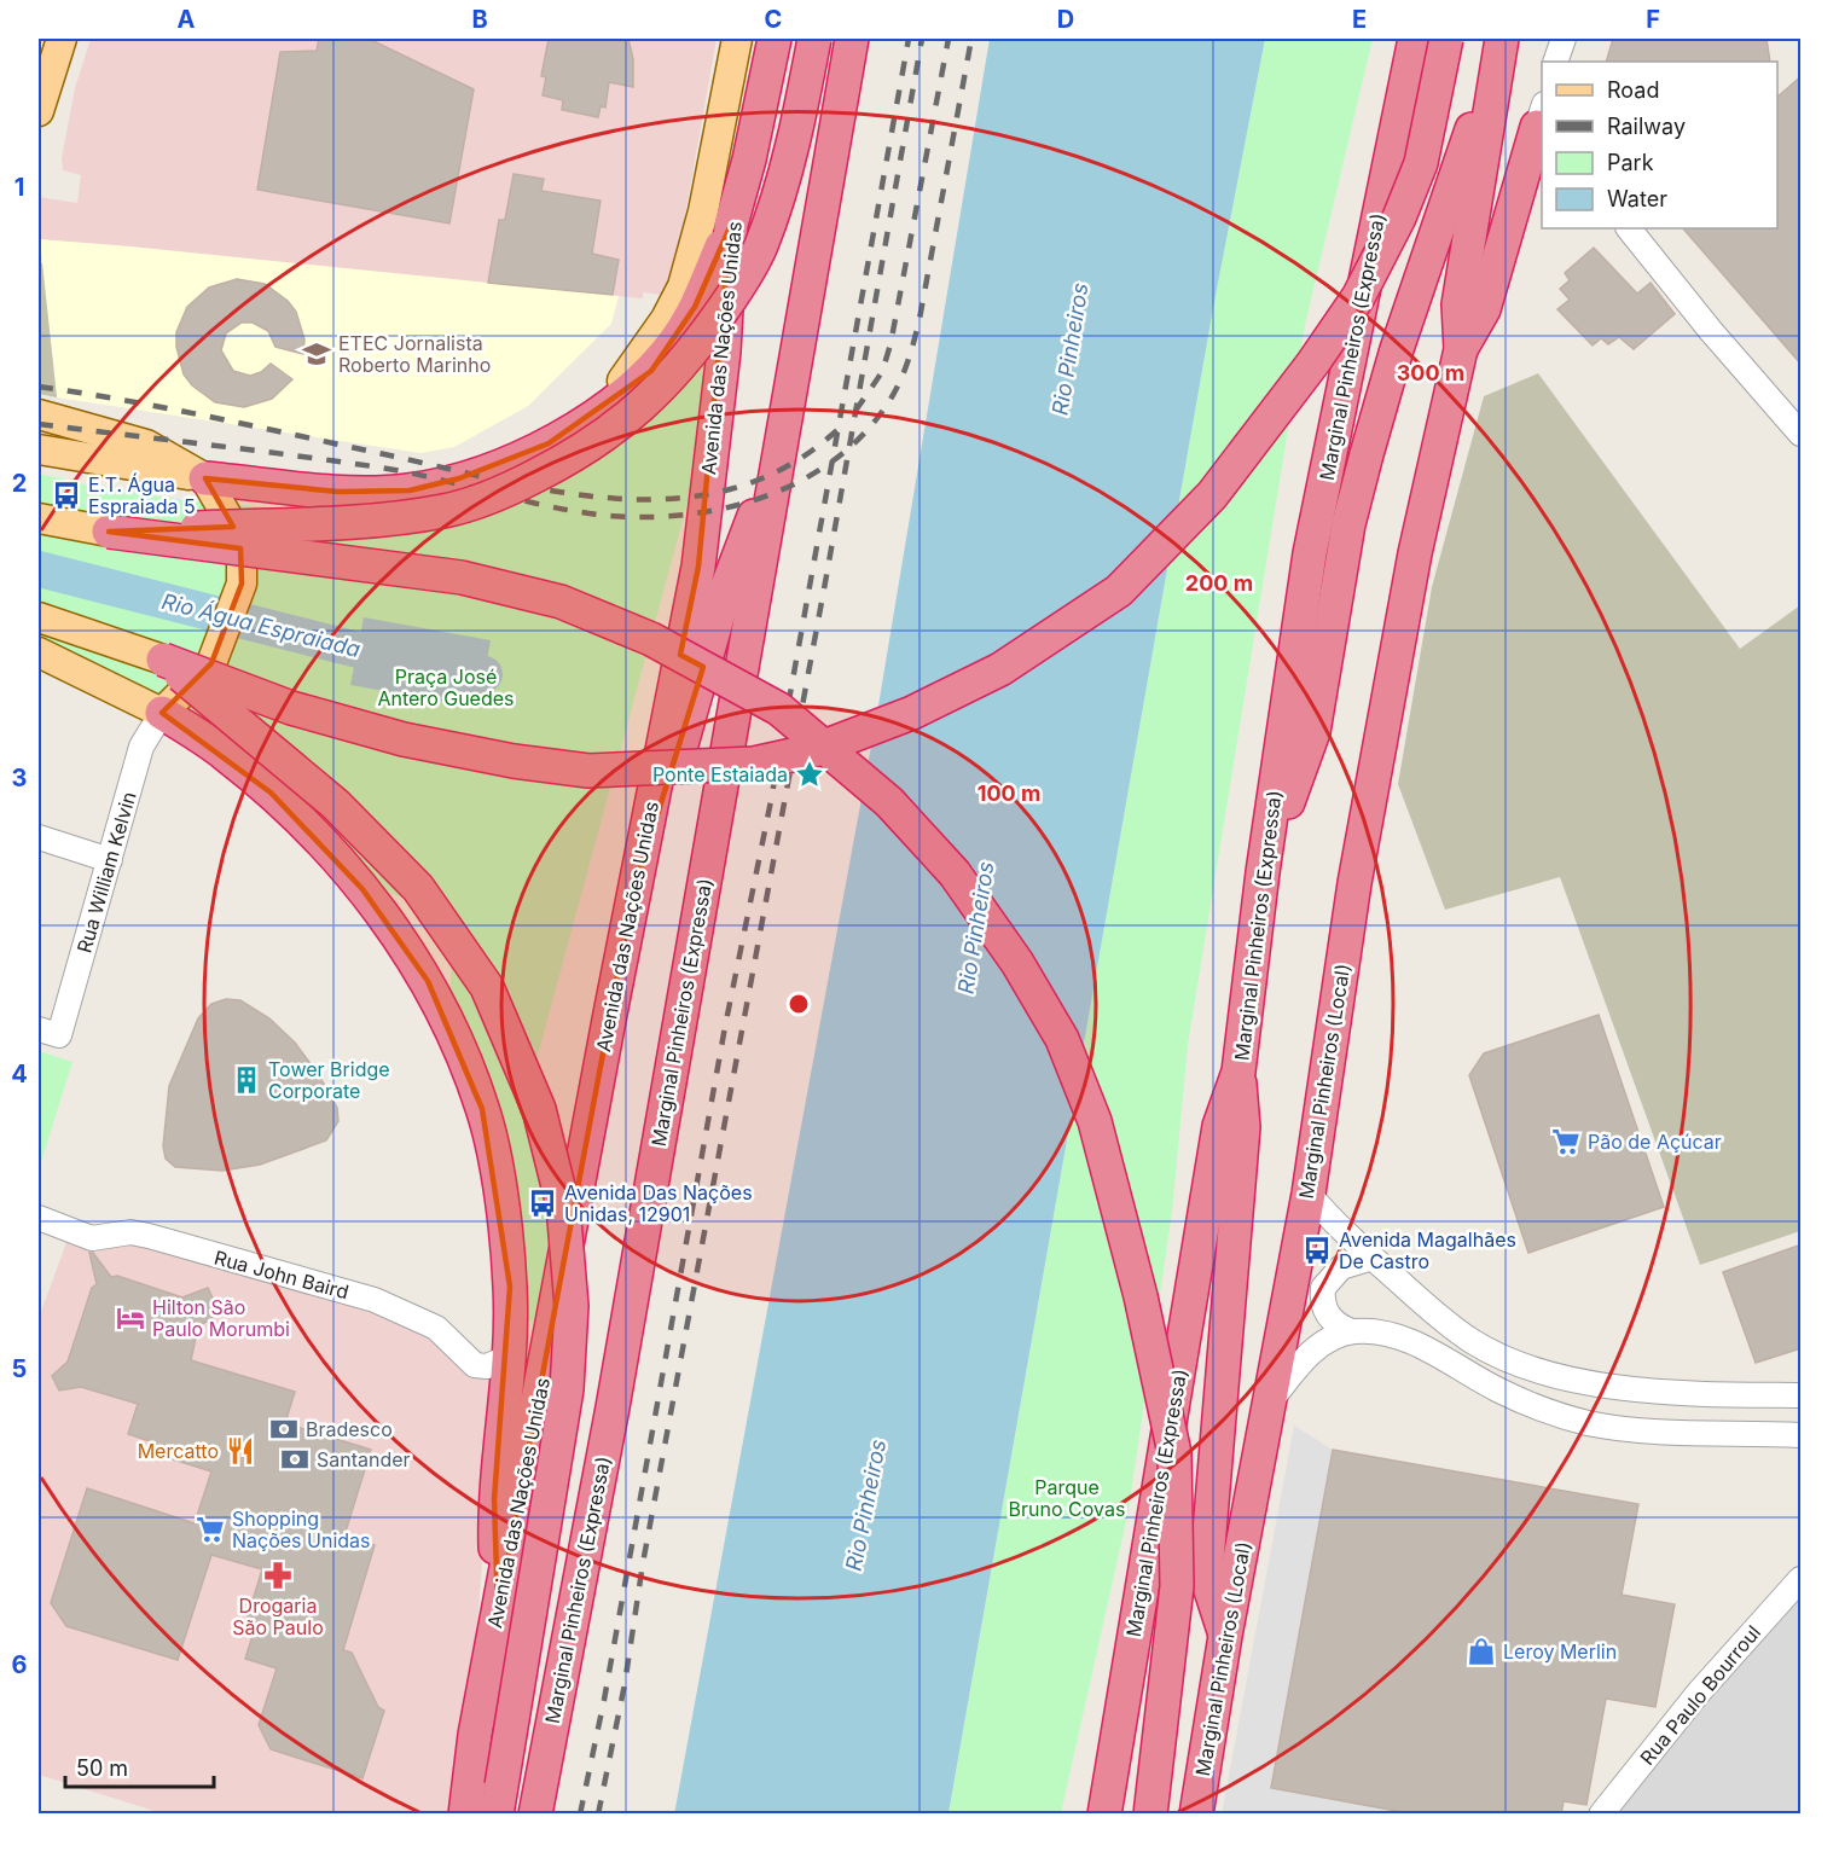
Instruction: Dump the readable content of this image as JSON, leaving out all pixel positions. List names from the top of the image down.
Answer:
{
  "streets": {
    "highway": ["Marginal Pinheiros (Expressa)", "Avenida das Nações Unidas", "Marginal Pinheiros (Local)"],
    "street": ["Rua William Kelvin", "Rua John Baird", "Rua Paulo Bourroul"]
  },
  "water": ["Rio Pinheiros", "Rio Água Espraiada"],
  "parks": ["Praça José Antero Guedes", "Parque Bruno Covas"],
  "places": {
    "school or university": ["ETEC Jornalista Roberto Marinho"],
    "bus stop": ["E.T. Água Espraiada 5", "Avenida Das Nações Unidas, 12901", "Avenida Magalhães De Castro"],
    "place": ["Ponte Estaiada"],
    "building": ["Tower Bridge Corporate"],
    "supermarket": ["Pão de Açúcar", "Shopping Nações Unidas"],
    "hotel": ["Hilton São Paulo Morumbi"],
    "bank": ["Bradesco", "Santander"],
    "restaurant": ["Mercatto"],
    "pharmacy": ["Drogaria São Paulo"],
    "shop": ["Leroy Merlin"]
  },
  "legend": [
    "Road",
    "Railway",
    "Park",
    "Water"
  ],
  "scale_bar": "50 m",
  "grid": {
    "columns": [
      "A",
      "B",
      "C",
      "D",
      "E",
      "F"
    ],
    "rows": [
      "1",
      "2",
      "3",
      "4",
      "5",
      "6"
    ]
  },
  "rings": ["300 m", "200 m", "100 m"]
}
